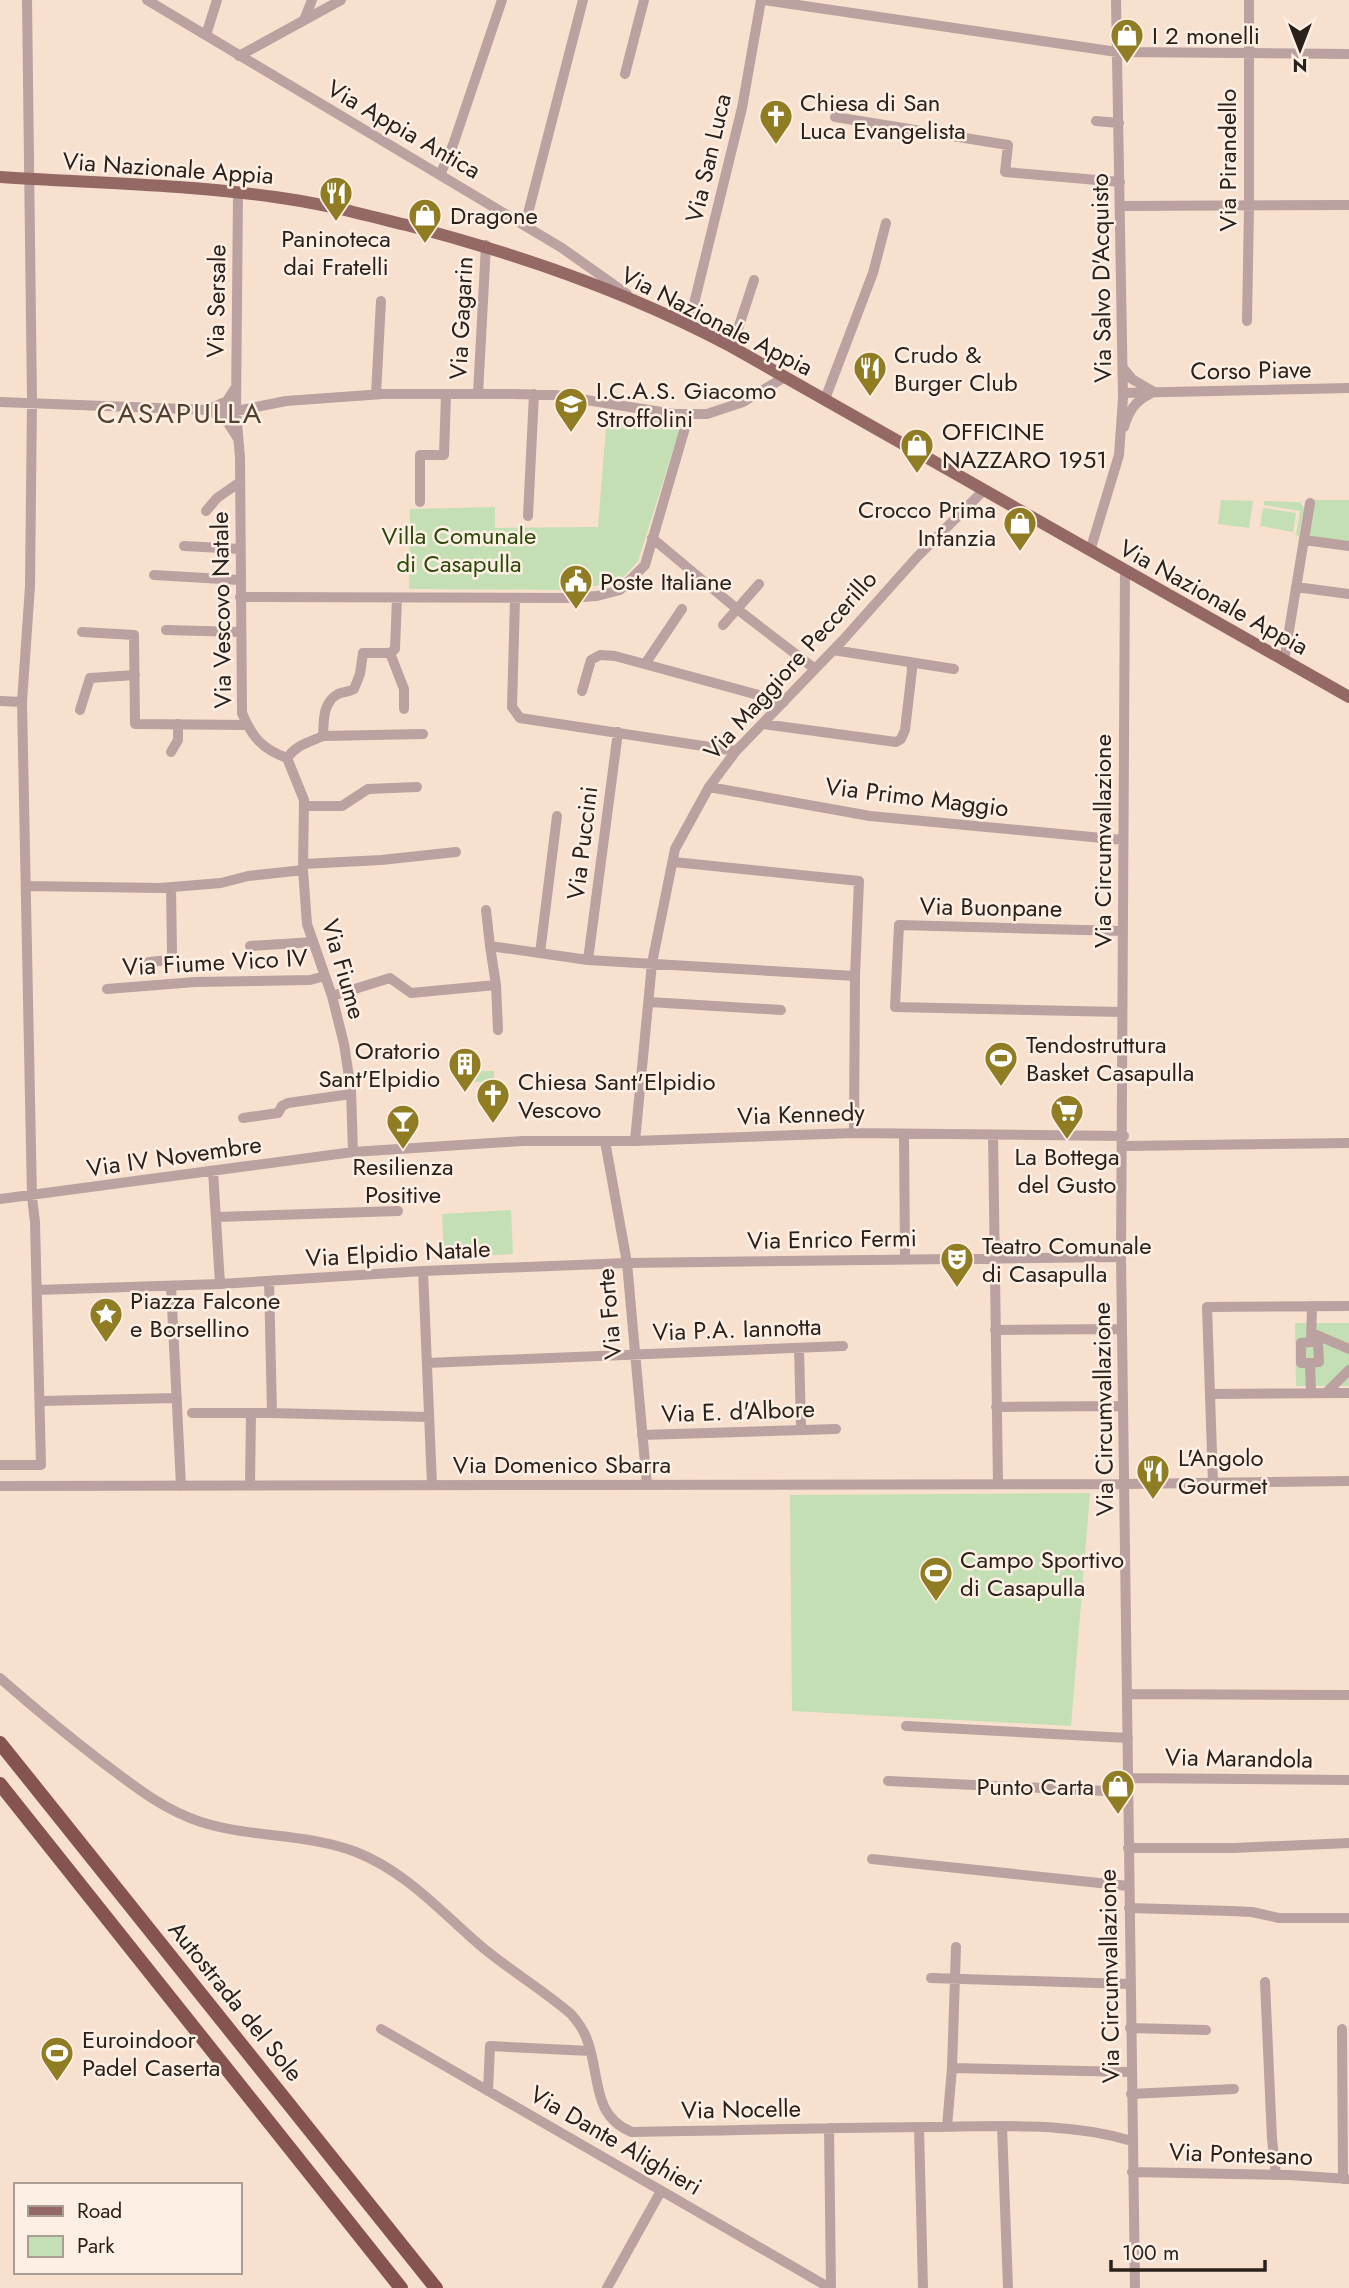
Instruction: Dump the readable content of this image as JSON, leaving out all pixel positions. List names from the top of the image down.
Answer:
{
  "streets": {
    "highway": ["Autostrada del Sole"],
    "main road": ["Via Nazionale Appia"],
    "street": [
      "Via Appia Antica",
      "Via San Luca",
      "Via Pirandello",
      "Via Salvo D'Acquisto",
      "Via Sersale",
      "Via Gagarin",
      "Corso Piave",
      "Via Vescovo Natale",
      "Via Maggiore Peccerillo",
      "Via Primo Maggio",
      "Via Circumvallazione",
      "Via Puccini",
      "Via Buonpane",
      "Via Fiume Vico IV",
      "Via Fiume",
      "Via Kennedy",
      "Via IV Novembre",
      "Via Enrico Fermi",
      "Via Elpidio Natale",
      "Via Forte",
      "Via P.A. Iannotta",
      "Via E. d'Albore",
      "Via Domenico Sbarra",
      "Via Marandola",
      "Via Nocelle",
      "Via Dante Alighieri",
      "Via Pontesano"
    ]
  },
  "crossings": [
    ["Via Appia Antica", "Via Nazionale Appia"],
    ["Via San Luca", "Via Nazionale Appia"],
    ["Via Nazionale Appia", "Via Salvo D'Acquisto"],
    ["Via Nazionale Appia", "Via Sersale"],
    ["Via Nazionale Appia", "Via Gagarin"],
    ["Via Nazionale Appia", "Via Maggiore Peccerillo"],
    ["Via Nazionale Appia", "Via Circumvallazione"],
    ["Via Salvo D'Acquisto", "Corso Piave"],
    ["Via Sersale", "Via Vescovo Natale"],
    ["Via Vescovo Natale", "Via Fiume"],
    ["Via Maggiore Peccerillo", "Via Primo Maggio"],
    ["Via Maggiore Peccerillo", "Via Kennedy"],
    ["Via Primo Maggio", "Via Circumvallazione"],
    ["Via Circumvallazione", "Via Buonpane"],
    ["Via Circumvallazione", "Via Kennedy"],
    ["Via Circumvallazione", "Via Enrico Fermi"],
    ["Via Circumvallazione", "Via Domenico Sbarra"],
    ["Via Circumvallazione", "Via Marandola"],
    ["Via Circumvallazione", "Via Nocelle"],
    ["Via Circumvallazione", "Via Pontesano"],
    ["Via Fiume Vico IV", "Via Fiume"],
    ["Via Fiume", "Via Kennedy"],
    ["Via Fiume", "Via IV Novembre"],
    ["Via Kennedy", "Via IV Novembre"],
    ["Via Kennedy", "Via Forte"],
    ["Via Enrico Fermi", "Via Elpidio Natale"],
    ["Via Enrico Fermi", "Via Forte"],
    ["Via Elpidio Natale", "Via Forte"],
    ["Via Forte", "Via P.A. Iannotta"],
    ["Via Forte", "Via E. d'Albore"],
    ["Via Forte", "Via Domenico Sbarra"]
  ],
  "districts": ["CASAPULLA"],
  "parks": ["Villa Comunale di Casapulla"],
  "places": {
    "shop": [
      "I 2 monelli",
      "Dragone",
      "OFFICINE NAZZARO 1951",
      "Crocco Prima Infanzia",
      "Punto Carta"
    ],
    "church": ["Chiesa di San Luca Evangelista", "Chiesa Sant'Elpidio Vescovo"],
    "restaurant": ["Paninoteca dai Fratelli", "Crudo & Burger Club", "L'Angolo Gourmet"],
    "school or university": ["I.C.A.S. Giacomo Stroffolini"],
    "public building": ["Poste Italiane"],
    "sports": ["Tendostruttura Basket Casapulla", "Campo Sportivo di Casapulla", "Euroindoor Padel Caserta"],
    "building": ["Oratorio Sant'Elpidio"],
    "supermarket": ["La Bottega del Gusto"],
    "bar": ["Resilienza Positive"],
    "theatre": ["Teatro Comunale di Casapulla"],
    "place": ["Piazza Falcone e Borsellino"]
  },
  "legend": ["Road", "Park"],
  "scale_bar": "100 m",
  "north": "bottom"
}
